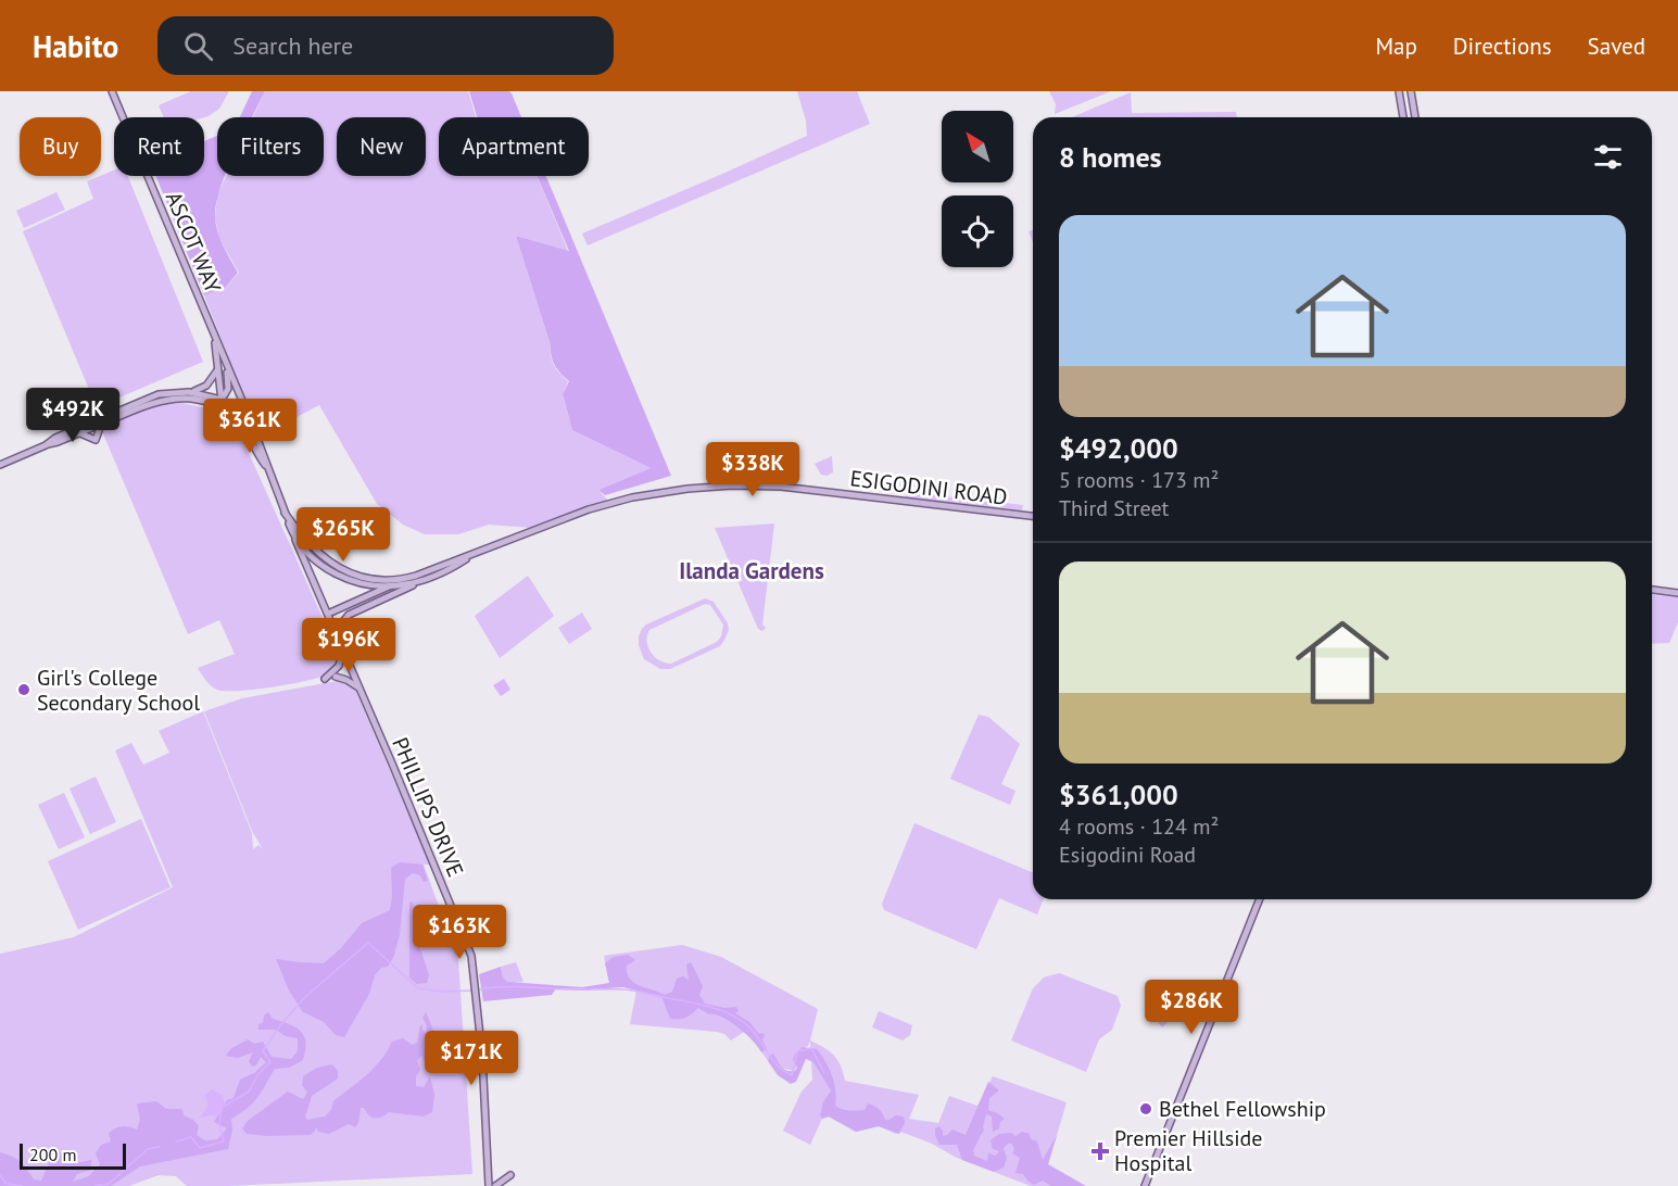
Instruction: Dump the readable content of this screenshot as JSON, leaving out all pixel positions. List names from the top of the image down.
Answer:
{
  "streets": {
    "main road": ["ASCOT WAY", "ESIGODINI ROAD", "PHILLIPS DRIVE"]
  },
  "crossings": [
    ["ESIGODINI ROAD", "PHILLIPS DRIVE"]
  ],
  "districts": ["Ilanda Gardens"],
  "places": {
    "other": ["Girl's College Secondary School", "Bethel Fellowship"],
    "health": ["Premier Hillside Hospital"]
  },
  "scale_bar": "200 m",
  "north": "top left",
  "page": {
    "header": "Habito",
    "search": "Search here",
    "nav": ["Map", "Directions", "Saved"],
    "chip": [
      "Buy",
      "Rent",
      "Filters",
      "New",
      "Apartment"
    ],
    "heading": "8 homes",
    "list": [
      {
        "name": "$492,000",
        "note": "5 rooms · 173 m² · Third Street"
      },
      {
        "name": "$361,000",
        "note": "4 rooms · 124 m² · Esigodini Road"
      }
    ],
    "price": [
      "$492K",
      "$361K",
      "$338K",
      "$265K",
      "$196K",
      "$163K",
      "$286K",
      "$171K"
    ],
    "scale": "200 m"
  }
}
